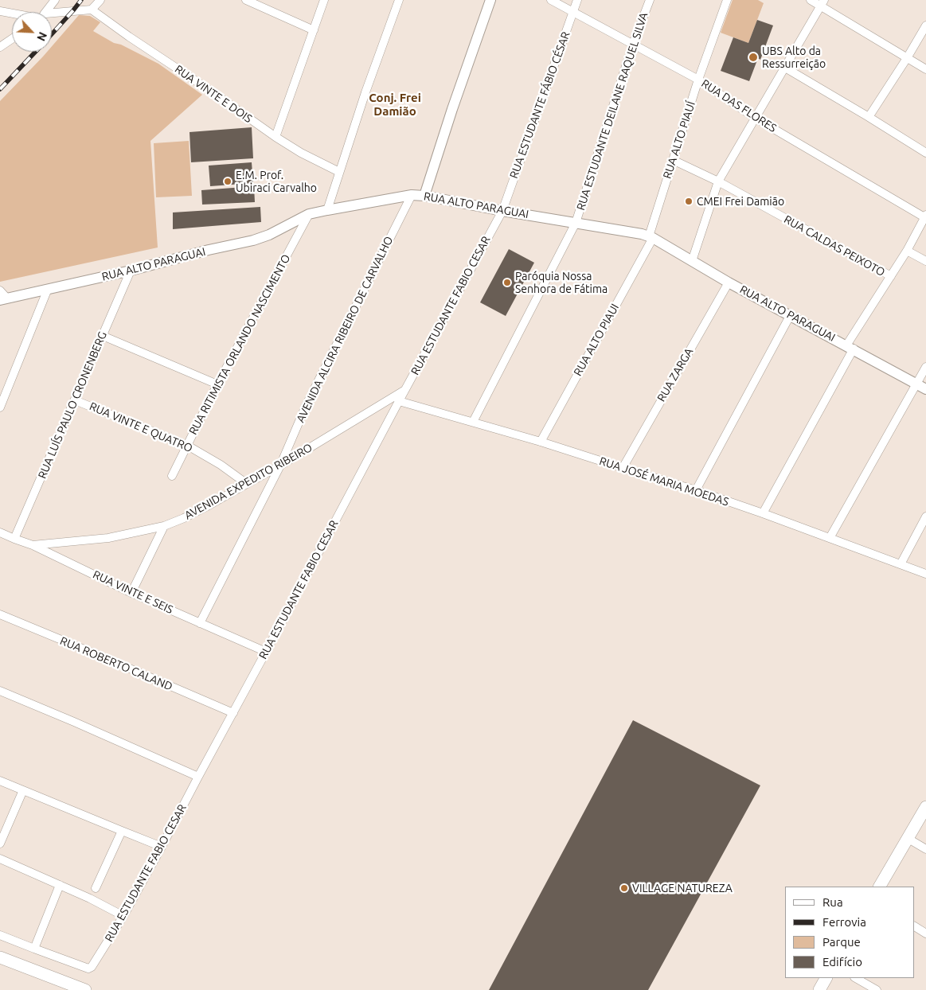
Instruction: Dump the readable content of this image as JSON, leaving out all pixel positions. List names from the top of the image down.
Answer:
{
  "streets": {
    "street": [
      "RUA VINTE E DOIS",
      "RUA ESTUDANTE FÁBIO CÉSAR",
      "RUA DAS FLORES",
      "RUA ESTUDANTE DEILANE RAQUEL SILVA",
      "RUA ALTO PIAUÍ",
      "RUA ALTO PARAGUAI",
      "RUA CALDAS PEIXOTO",
      "RUA ESTUDANTE FABIO CESAR",
      "AVENIDA ALCIRA RIBEIRO DE CARVALHO",
      "RUA ALTO PIAUI",
      "RUA RITIMISTA ORLANDO NASCIMENTO",
      "RUA ZARGA",
      "RUA LUÍS PAULO CRONENBERG",
      "RUA VINTE E QUATRO",
      "AVENIDA EXPEDITO RIBEIRO",
      "RUA JOSÉ MARIA MOEDAS",
      "RUA VINTE E SEIS",
      "RUA ROBERTO CALAND"
    ]
  },
  "crossings": [
    ["RUA ESTUDANTE FÁBIO CÉSAR", "RUA DAS FLORES"],
    ["RUA ESTUDANTE FÁBIO CÉSAR", "RUA ALTO PARAGUAI"],
    ["RUA ESTUDANTE FÁBIO CÉSAR", "RUA ESTUDANTE FABIO CESAR"],
    ["RUA DAS FLORES", "RUA ESTUDANTE DEILANE RAQUEL SILVA"],
    ["RUA DAS FLORES", "RUA ALTO PIAUÍ"],
    ["RUA ESTUDANTE DEILANE RAQUEL SILVA", "RUA ALTO PARAGUAI"],
    ["RUA ESTUDANTE DEILANE RAQUEL SILVA", "RUA JOSÉ MARIA MOEDAS"],
    ["RUA ALTO PIAUÍ", "RUA ALTO PARAGUAI"],
    ["RUA ALTO PIAUÍ", "RUA CALDAS PEIXOTO"],
    ["RUA ALTO PIAUÍ", "RUA ALTO PIAUI"],
    ["RUA ALTO PARAGUAI", "RUA ESTUDANTE FABIO CESAR"],
    ["RUA ALTO PARAGUAI", "AVENIDA ALCIRA RIBEIRO DE CARVALHO"],
    ["RUA ALTO PARAGUAI", "RUA ALTO PIAUI"],
    ["RUA ALTO PARAGUAI", "RUA RITIMISTA ORLANDO NASCIMENTO"],
    ["RUA ALTO PARAGUAI", "RUA ZARGA"],
    ["RUA ALTO PARAGUAI", "RUA LUÍS PAULO CRONENBERG"],
    ["RUA ESTUDANTE FABIO CESAR", "AVENIDA EXPEDITO RIBEIRO"],
    ["RUA ESTUDANTE FABIO CESAR", "RUA JOSÉ MARIA MOEDAS"],
    ["RUA ESTUDANTE FABIO CESAR", "RUA VINTE E SEIS"],
    ["RUA ESTUDANTE FABIO CESAR", "RUA ROBERTO CALAND"],
    ["AVENIDA ALCIRA RIBEIRO DE CARVALHO", "AVENIDA EXPEDITO RIBEIRO"],
    ["AVENIDA ALCIRA RIBEIRO DE CARVALHO", "RUA VINTE E SEIS"],
    ["RUA ALTO PIAUI", "RUA JOSÉ MARIA MOEDAS"],
    ["RUA RITIMISTA ORLANDO NASCIMENTO", "RUA VINTE E QUATRO"],
    ["RUA ZARGA", "RUA JOSÉ MARIA MOEDAS"],
    ["RUA LUÍS PAULO CRONENBERG", "RUA VINTE E QUATRO"],
    ["RUA LUÍS PAULO CRONENBERG", "RUA VINTE E SEIS"],
    ["RUA VINTE E QUATRO", "AVENIDA EXPEDITO RIBEIRO"],
    ["AVENIDA EXPEDITO RIBEIRO", "RUA VINTE E SEIS"]
  ],
  "districts": ["Conj. Frei Damião"],
  "places": [
    "UBS Alto da Ressurreição",
    "E.M. Prof. Ubiraci Carvalho",
    "CMEI Frei Damião",
    "Paróquia Nossa Senhora de Fátima",
    "VILLAGE NATUREZA"
  ],
  "legend": [
    "Rua",
    "Ferrovia",
    "Parque",
    "Edifício"
  ],
  "north": "bottom right"
}
